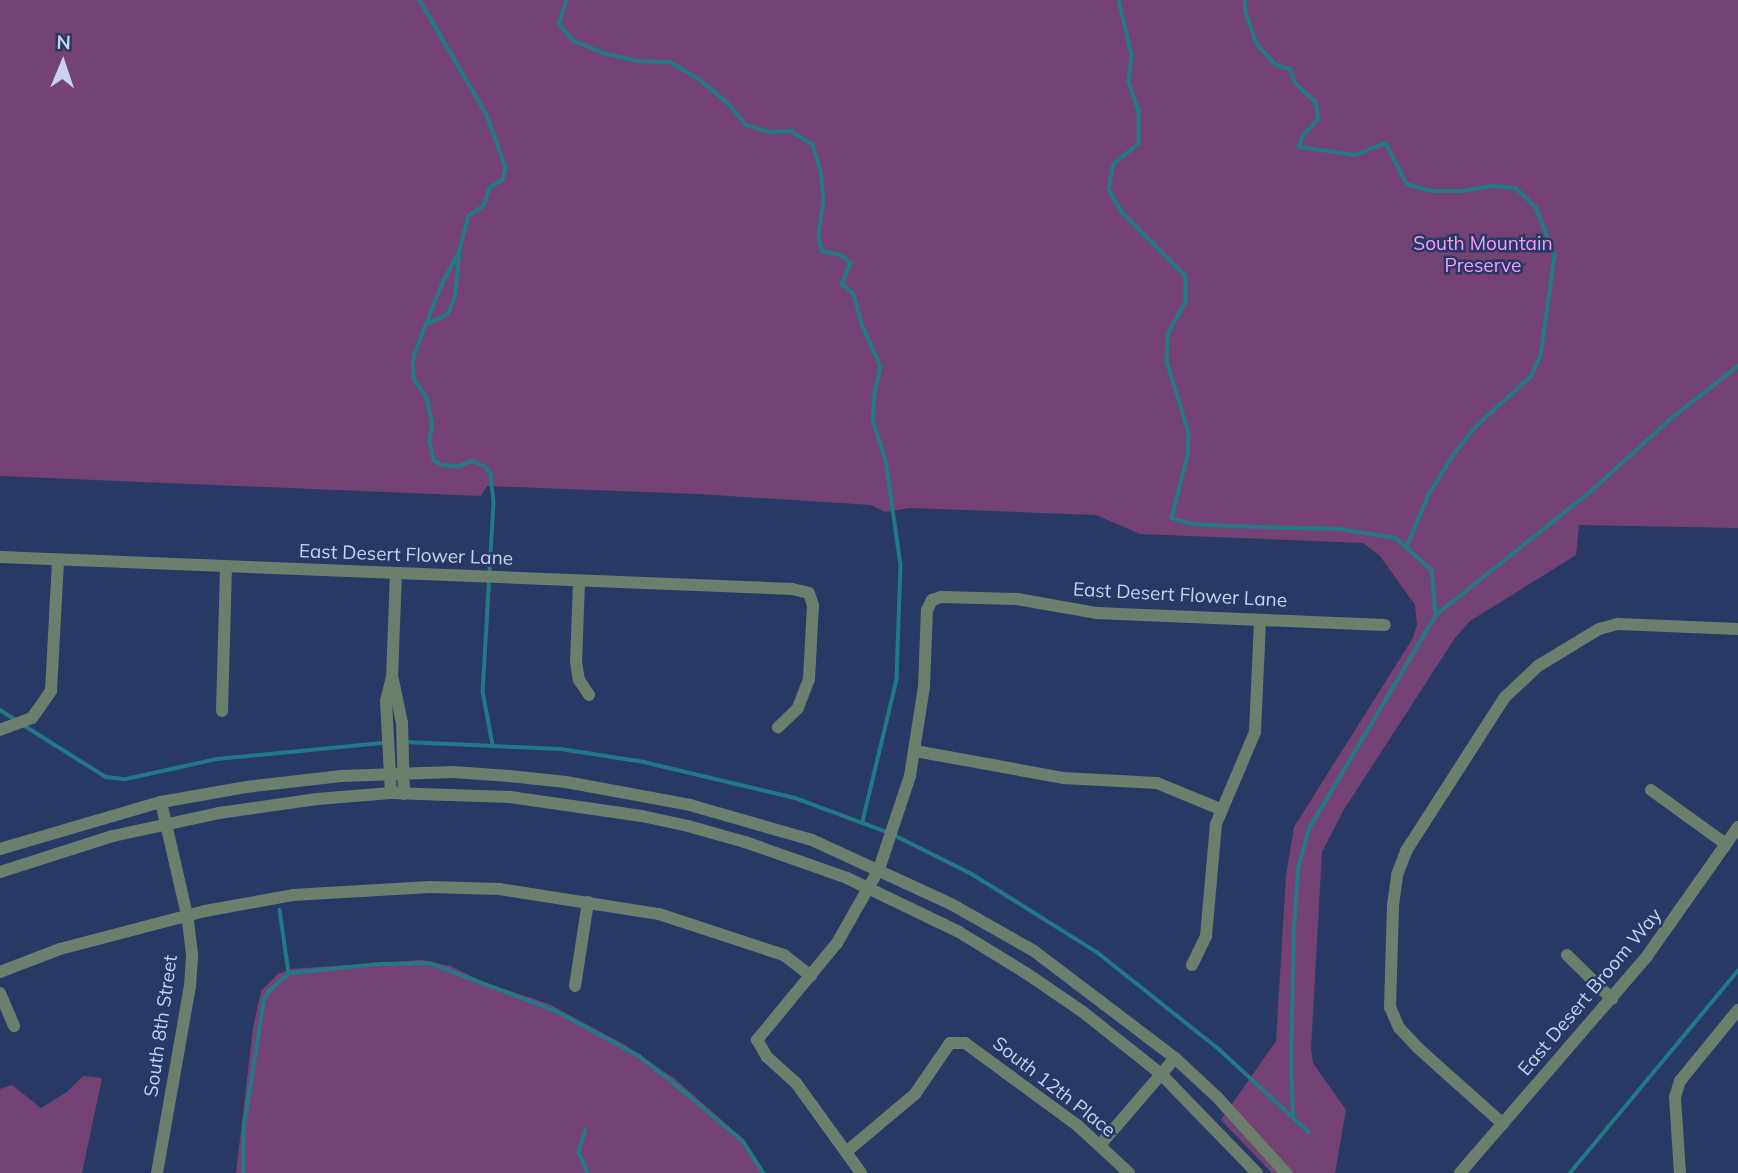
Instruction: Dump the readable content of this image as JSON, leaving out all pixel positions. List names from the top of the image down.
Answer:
{
  "streets": {
    "street": [
      "East Desert Flower Lane",
      "East Desert Broom Way",
      "South 8th Street",
      "South 12th Place"
    ]
  },
  "parks": ["South Mountain Preserve"],
  "north": "top"
}
